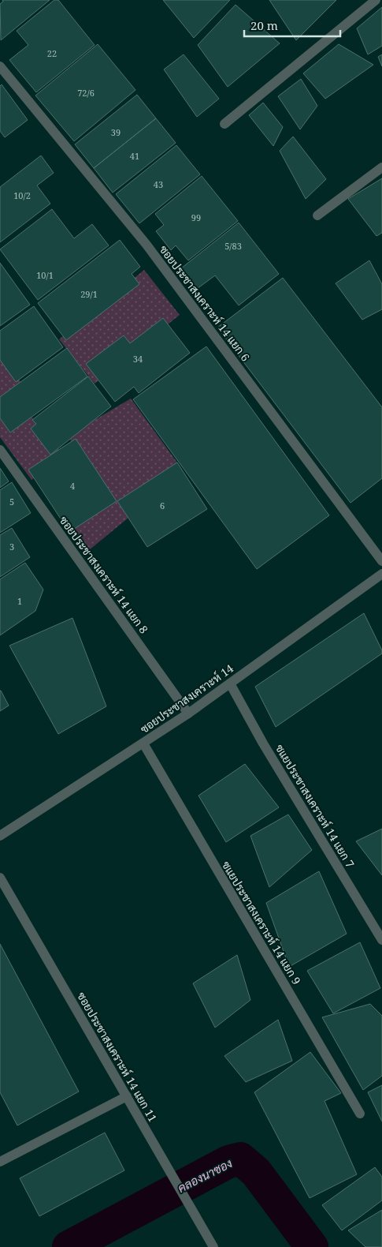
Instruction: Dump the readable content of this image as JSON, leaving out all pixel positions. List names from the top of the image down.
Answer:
{
  "streets": {
    "street": [
      "ซอยประชาสงเคราะห์ 14 แยก 6",
      "ซอยประชาสงเคราะห์ 14 แยก 8",
      "ซอยประชาสงเคราะห์ 14",
      "ซแยประชาสงเคราะห์ 14 แยก 7",
      "ซแยประชาสงเคราะห์ 14 แยก 9",
      "ซอยประชาสงเคราะห์ 14 แยก 11"
    ]
  },
  "crossings": [
    ["ซอยประชาสงเคราะห์ 14 แยก 8", "ซอยประชาสงเคราะห์ 14"],
    ["ซอยประชาสงเคราะห์ 14", "ซแยประชาสงเคราะห์ 14 แยก 7"],
    ["ซอยประชาสงเคราะห์ 14", "ซแยประชาสงเคราะห์ 14 แยก 9"]
  ],
  "water": ["คลองนาซอง"],
  "house_numbers": [
    "22",
    "72/6",
    "39",
    "41",
    "43",
    "10/2",
    "99",
    "5/83",
    "10/1",
    "29/1",
    "34",
    "4",
    "5",
    "6",
    "3",
    "1"
  ],
  "scale_bar": "20 m"
}
